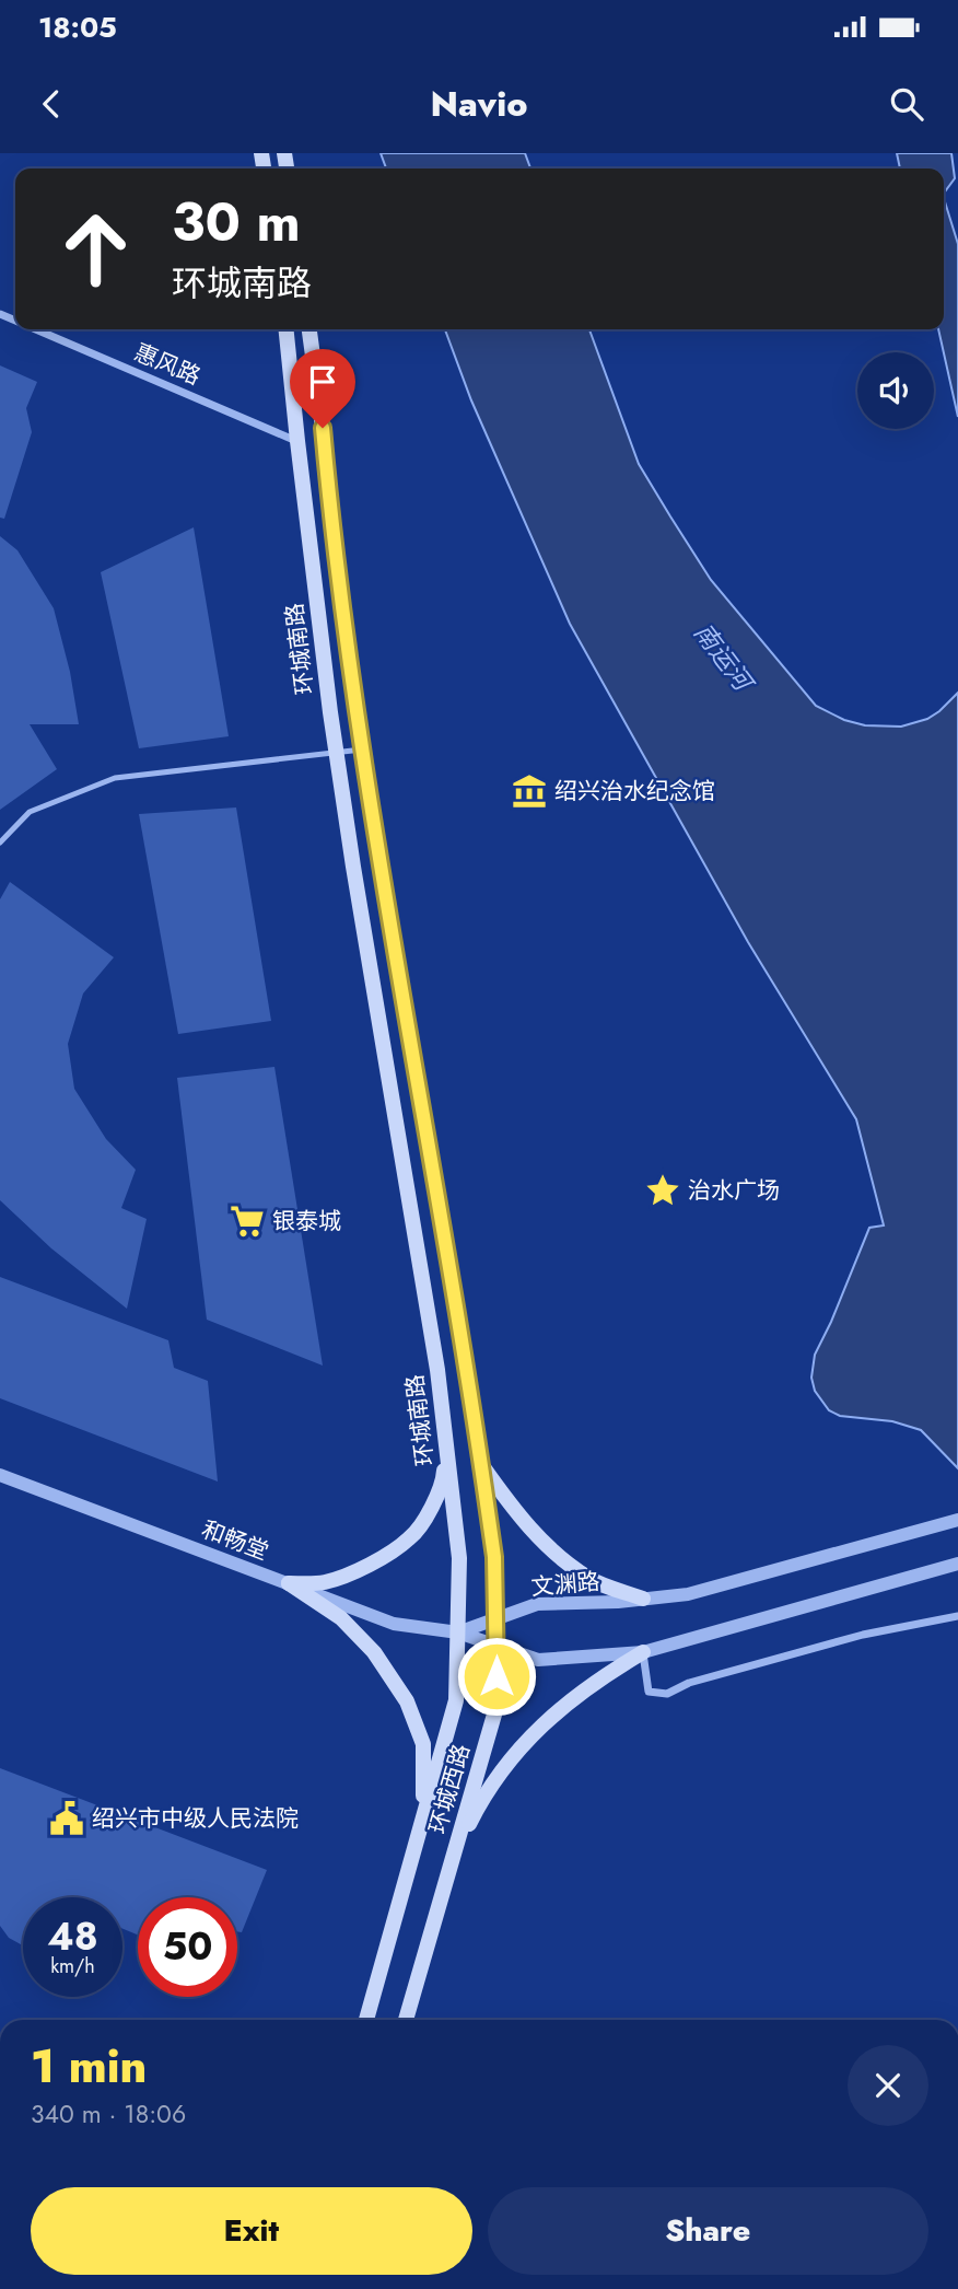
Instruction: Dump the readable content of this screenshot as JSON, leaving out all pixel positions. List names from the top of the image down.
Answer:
{
  "streets": {
    "main road": ["环城南路", "环城西路"],
    "street": ["惠风路", "和畅堂", "文渊路"]
  },
  "crossings": [
    ["惠风路", "环城南路"],
    ["环城南路", "环城西路"],
    ["和畅堂", "文渊路"],
    ["和畅堂", "环城西路"],
    ["文渊路", "环城西路"]
  ],
  "water": ["南运河"],
  "places": {
    "museum": ["绍兴治水纪念馆"],
    "place": ["治水广场"],
    "supermarket": ["银泰城"],
    "public building": ["绍兴市中级人民法院"]
  },
  "page": {
    "status": "18:05",
    "header": "Navio",
    "turn": ["30 m", "环城南路"],
    "speed": "48 km/h",
    "limit": "50",
    "heading": ["1 min", "340 m · 18:06"],
    "buttons": ["Exit", "Share"]
  }
}
